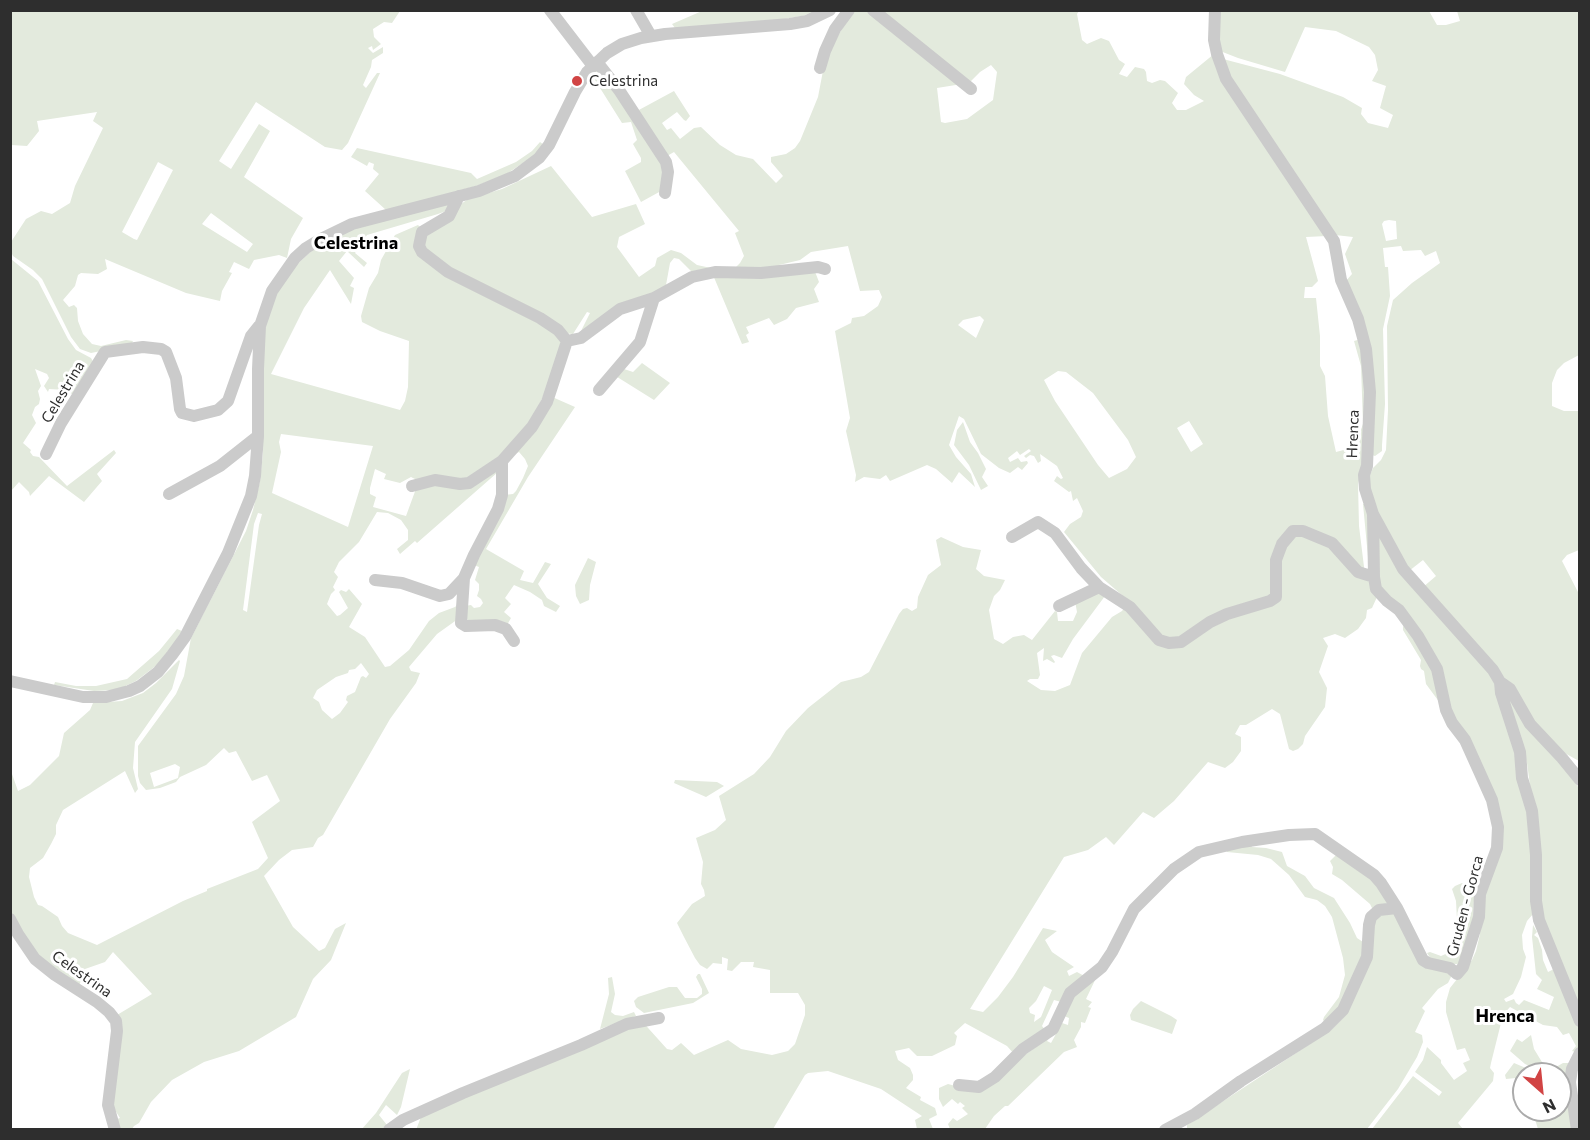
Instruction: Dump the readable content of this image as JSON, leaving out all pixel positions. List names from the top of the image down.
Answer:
{
  "streets": {
    "street": ["Celestrina", "Hrenca", "Gruden - Gorca"]
  },
  "crossings": [
    ["Hrenca", "Gruden - Gorca"]
  ],
  "districts": ["Celestrina", "Hrenca"],
  "places": ["Celestrina"],
  "north": "bottom right"
}
